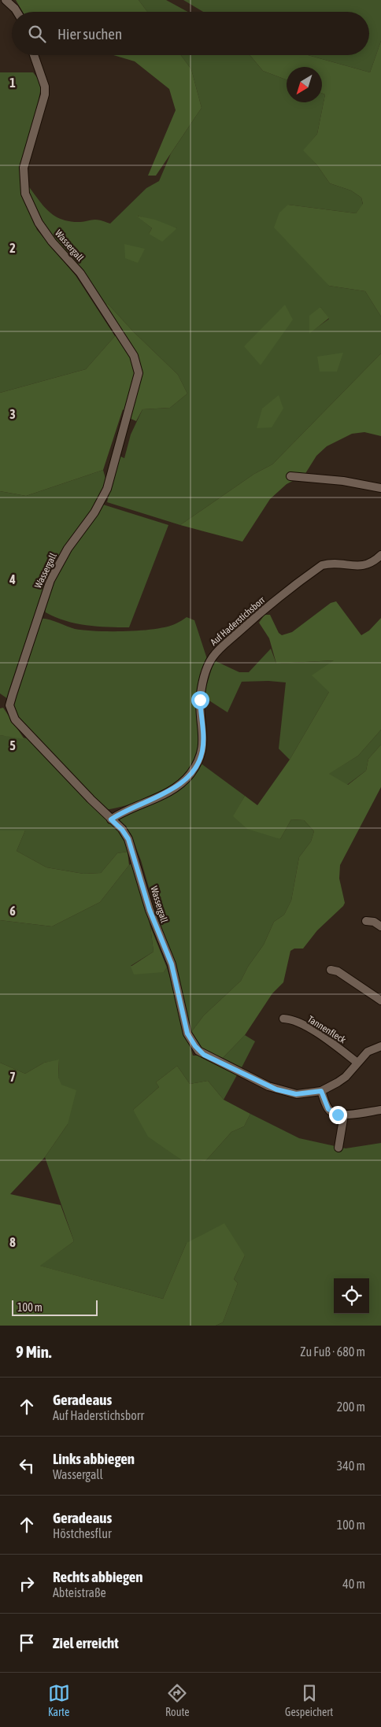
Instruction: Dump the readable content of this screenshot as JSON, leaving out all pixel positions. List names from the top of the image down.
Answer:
{
  "streets": {
    "street": ["Wassergall", "Auf Haderstichsborr", "Tannenfleck"]
  },
  "crossings": [
    ["Wassergall", "Auf Haderstichsborr"],
    ["Wassergall", "Tannenfleck"]
  ],
  "scale_bar": "100 m",
  "north": "bottom left",
  "page": {
    "search": "Hier suchen",
    "scale": "100 m",
    "heading": ["9 Min.", "Zu Fuß · 680 m"],
    "list": [
      ["Geradeaus", "Auf Haderstichsborr", "200 m"],
      ["Links abbiegen", "Wassergall", "340 m"],
      ["Geradeaus", "Höstchesflur", "100 m"],
      ["Rechts abbiegen", "Abteistraße", "40 m"],
      "Ziel erreicht"
    ],
    "nav": ["Karte", "Route", "Gespeichert"]
  },
  "grid": {
    "rows": [
      "1",
      "2",
      "3",
      "4",
      "5",
      "6",
      "7",
      "8"
    ]
  }
}
